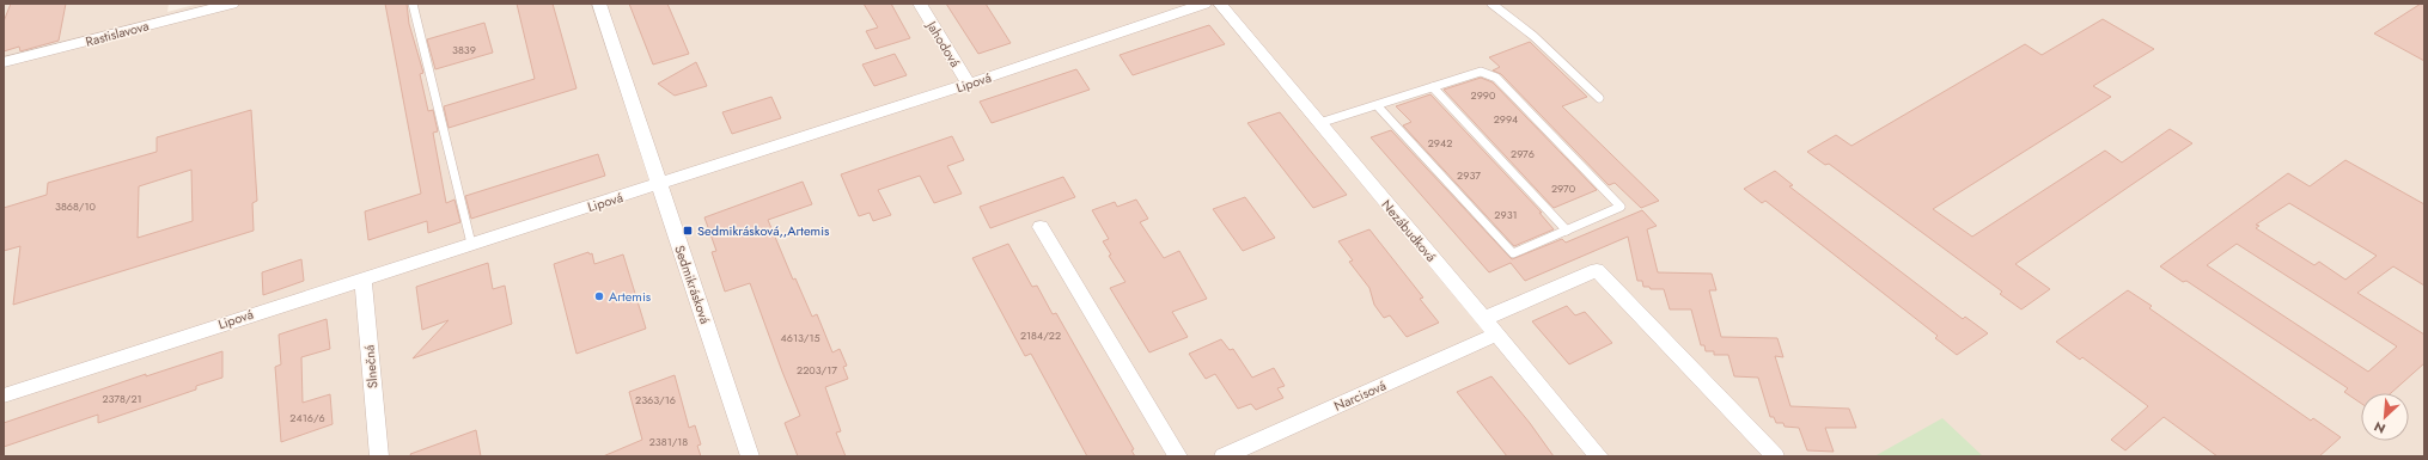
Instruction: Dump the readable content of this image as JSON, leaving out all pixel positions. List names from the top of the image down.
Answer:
{
  "streets": {
    "street": [
      "Rastislavova",
      "Jahodová",
      "Lipová",
      "Nezábudková",
      "Sedmikrásková",
      "Slnečná",
      "Narcisová"
    ]
  },
  "crossings": [
    ["Jahodová", "Lipová"],
    ["Lipová", "Sedmikrásková"],
    ["Lipová", "Slnečná"],
    ["Nezábudková", "Narcisová"]
  ],
  "places": {
    "transit": ["Sedmikrásková,,Artemis"],
    "other": ["Artemis"]
  },
  "house_numbers": [
    "3839",
    "2990",
    "2994",
    "2942",
    "2976",
    "2937",
    "2970",
    "3868/10",
    "2931",
    "2184/22",
    "4613/15",
    "2203/17",
    "2378/21",
    "2363/16",
    "2416/6",
    "2381/18"
  ],
  "north": "bottom left"
}
